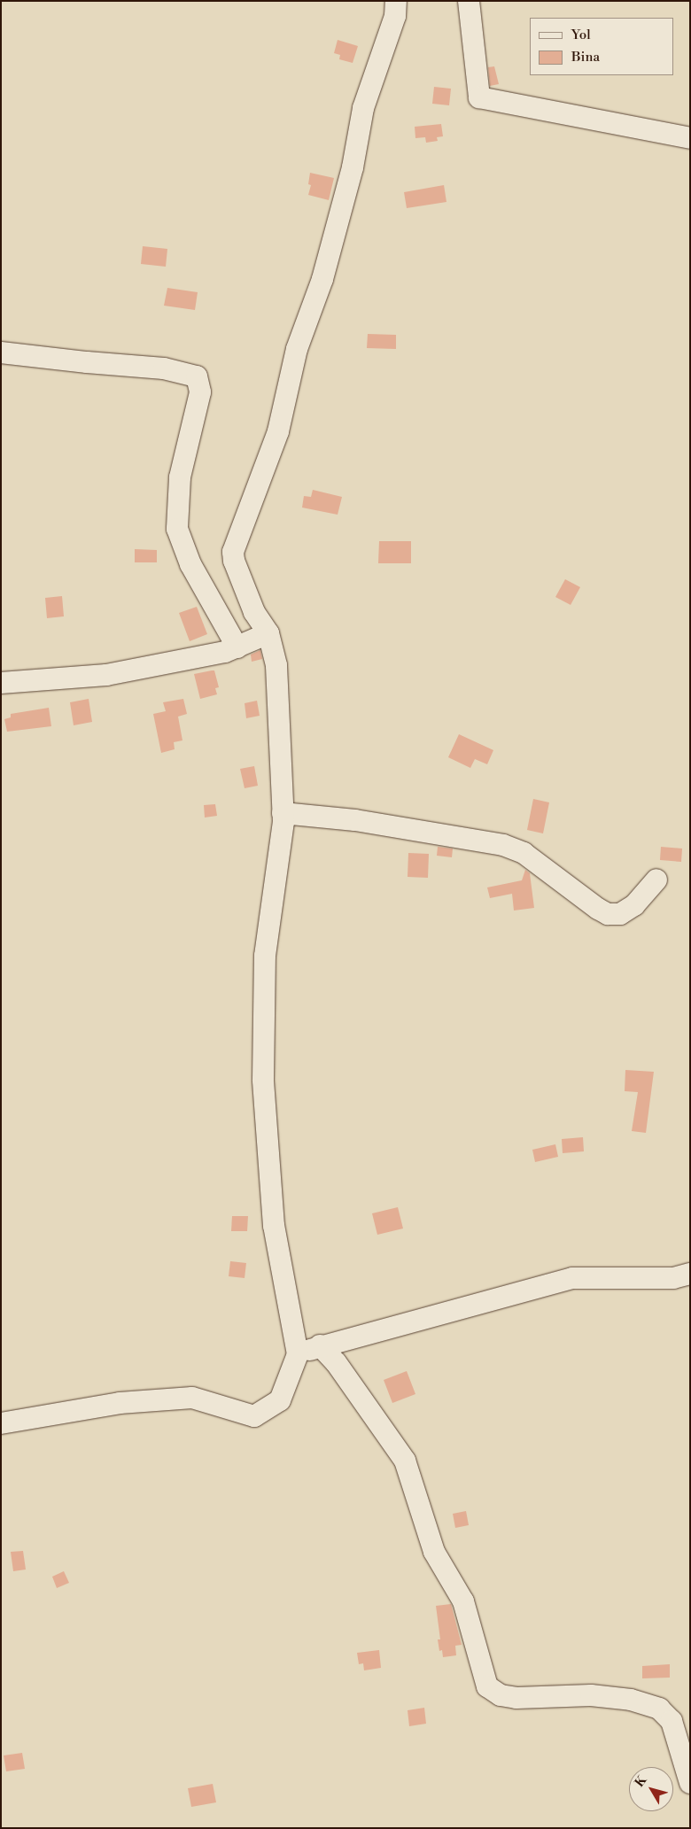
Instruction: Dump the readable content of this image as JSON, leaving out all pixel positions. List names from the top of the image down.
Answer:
{
  "legend": ["Yol", "Bina"],
  "north": "top left"
}
